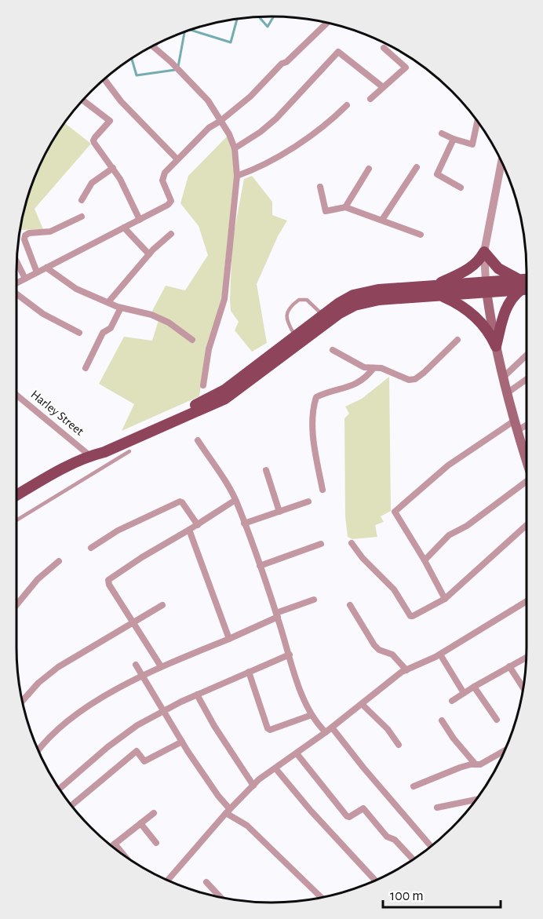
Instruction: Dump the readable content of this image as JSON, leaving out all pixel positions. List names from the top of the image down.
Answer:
{
  "streets": {
    "street": ["Harley Street"]
  },
  "scale_bar": "100 m"
}
